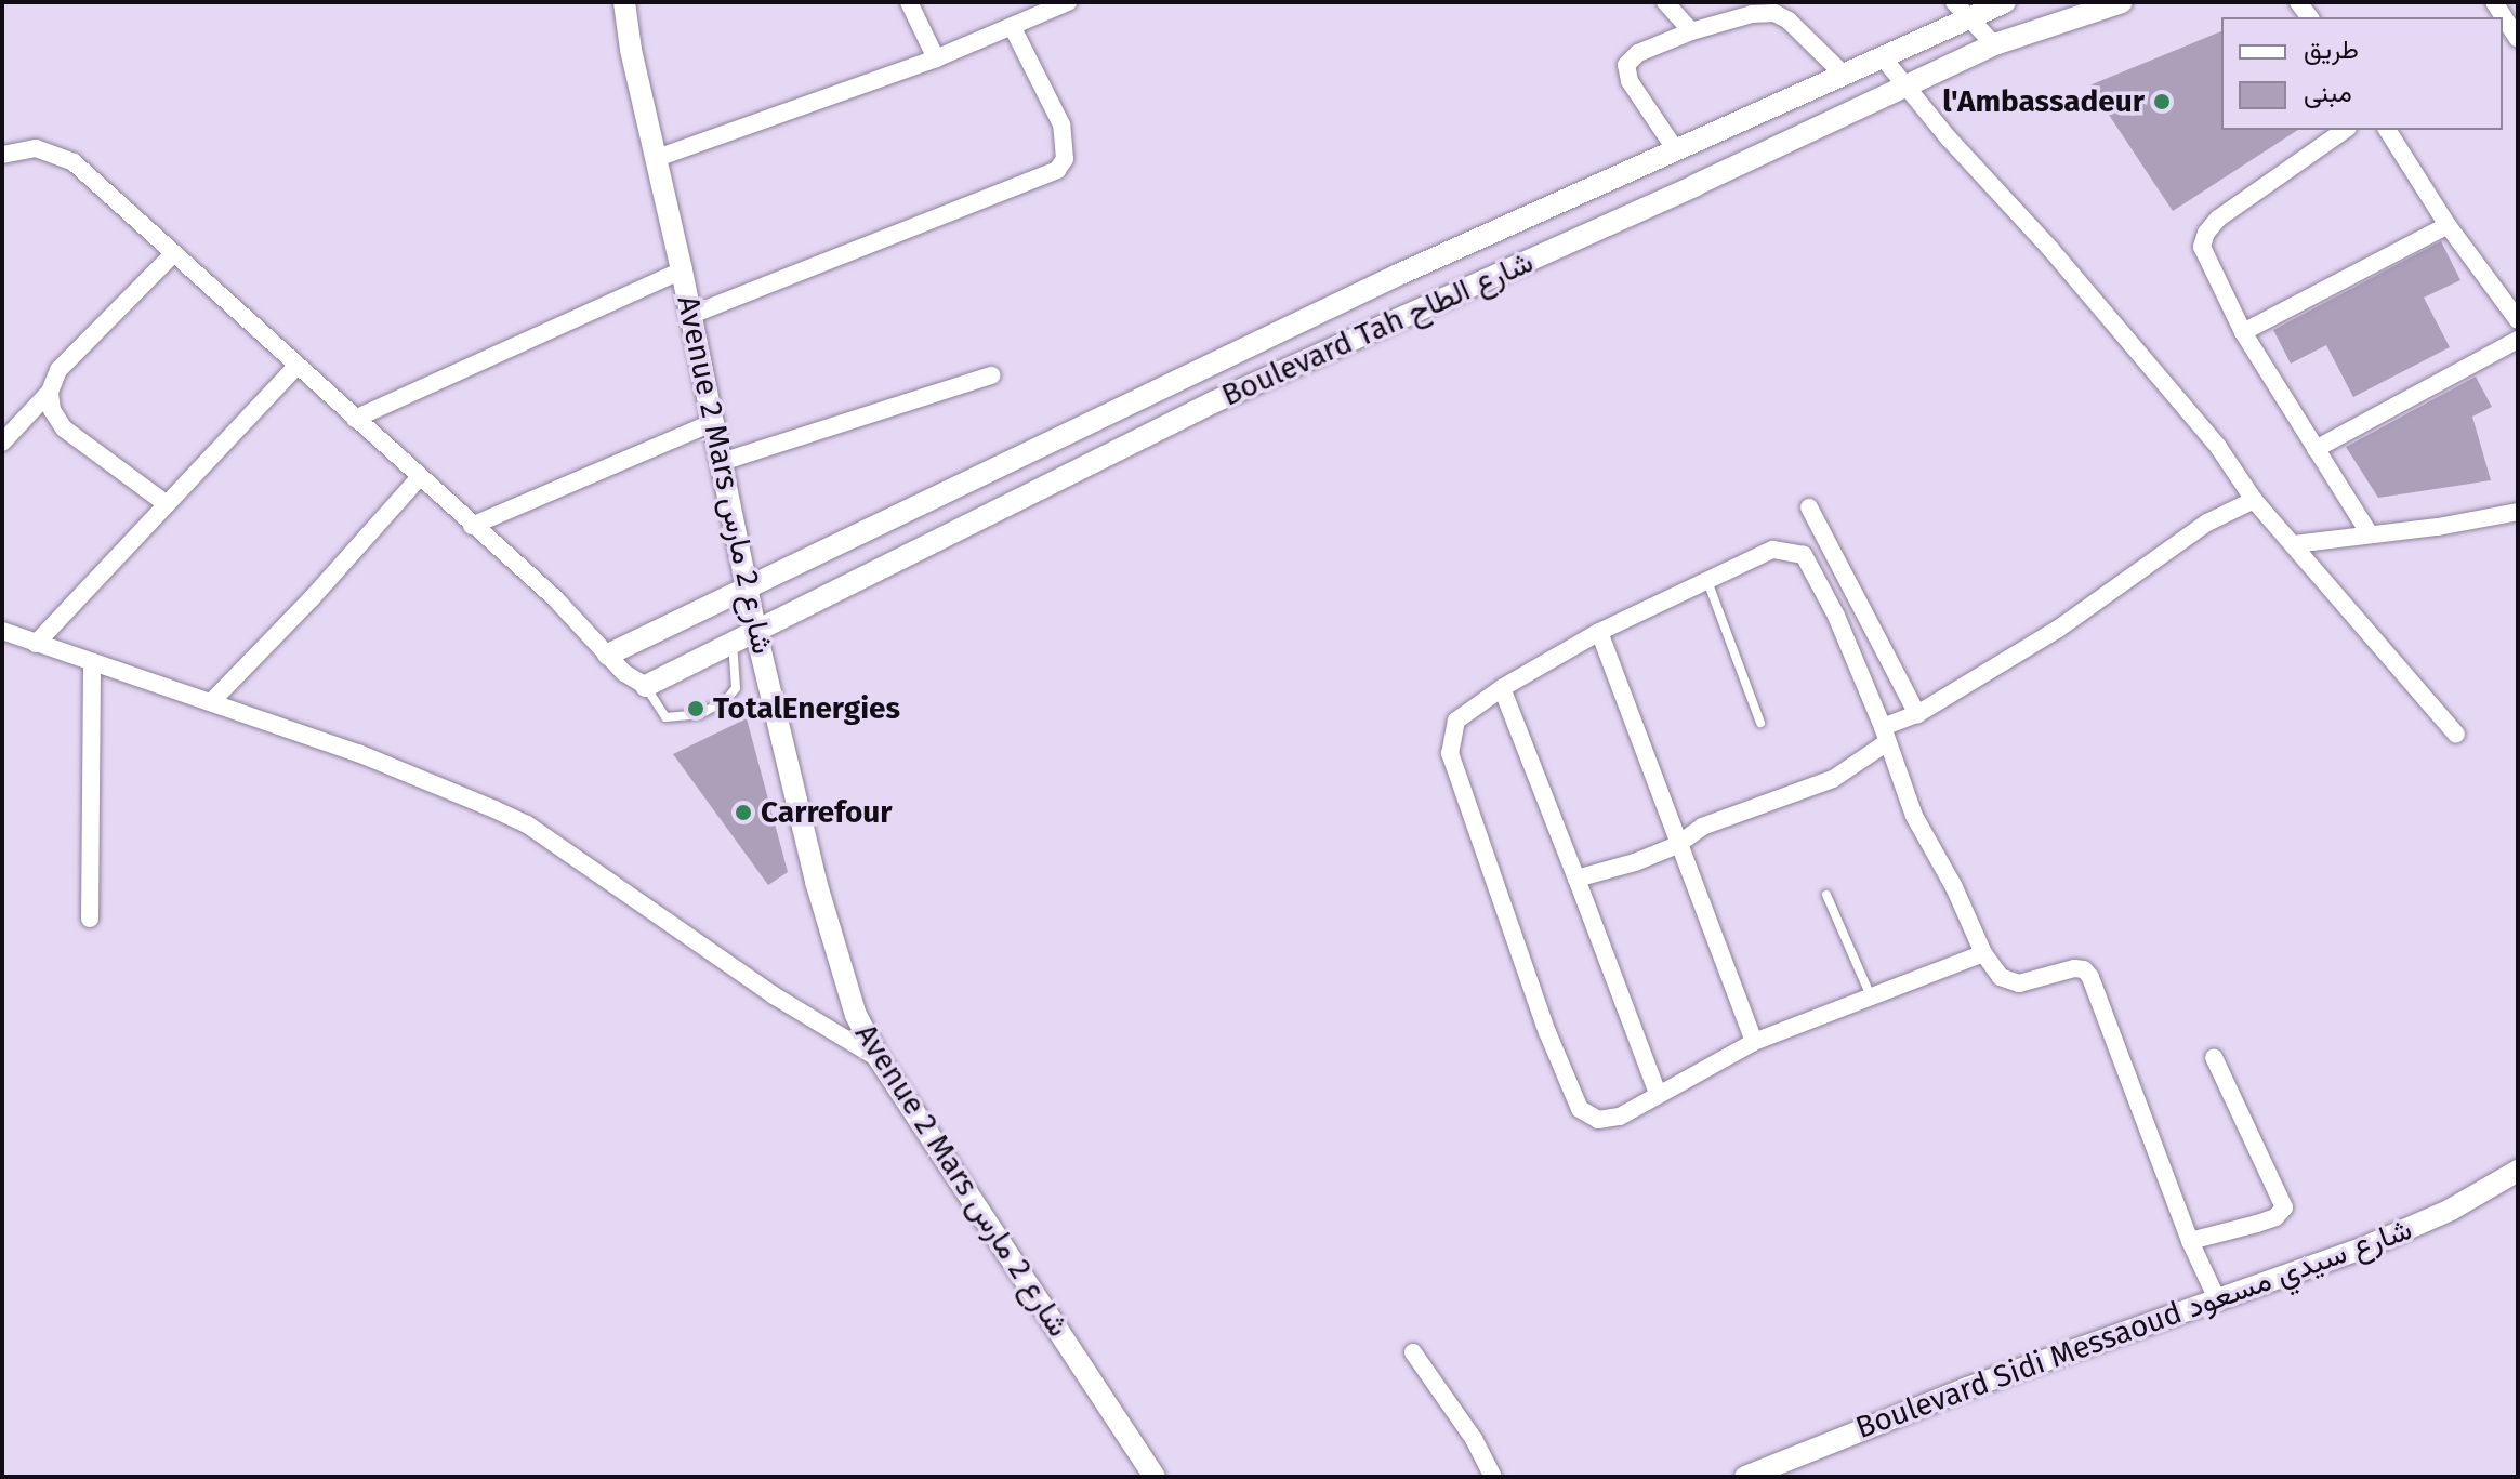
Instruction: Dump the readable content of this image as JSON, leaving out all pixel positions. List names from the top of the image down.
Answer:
{
  "streets": {
    "street": ["Boulevard Tah شارع الطاح", "Avenue 2 Mars شارع 2 مارس", "Boulevard Sidi Messaoud شارع سيدي مسعود"]
  },
  "crossings": [
    ["Boulevard Tah شارع الطاح", "Avenue 2 Mars شارع 2 مارس"]
  ],
  "places": ["l'Ambassadeur", "TotalEnergies", "Carrefour"],
  "legend": ["طريق", "مبنى"]
}
